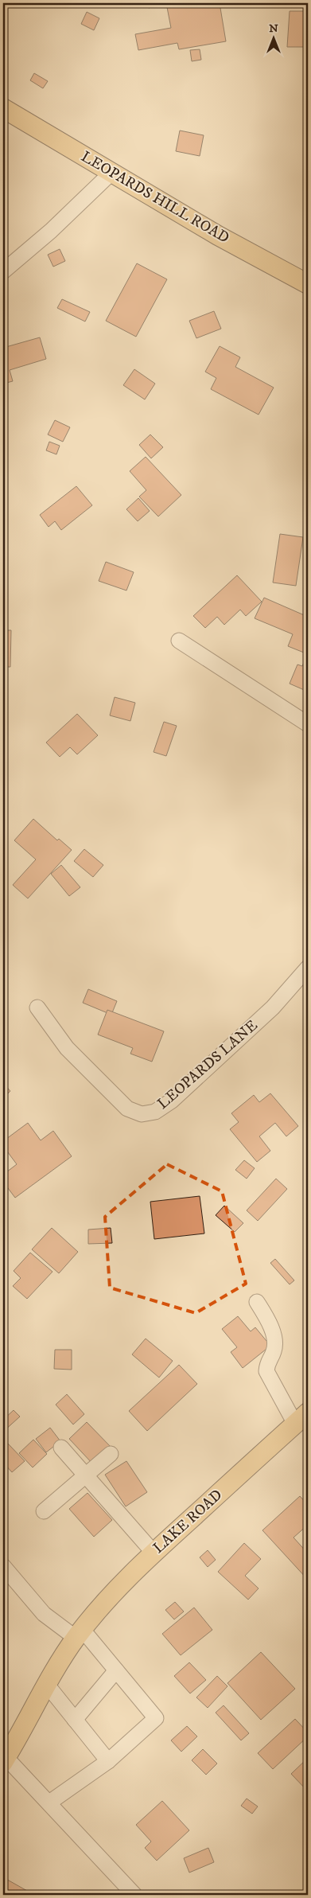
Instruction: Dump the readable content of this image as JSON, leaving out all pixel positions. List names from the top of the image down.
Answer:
{
  "streets": {
    "main road": ["LEOPARDS HILL ROAD", "LAKE ROAD"],
    "street": ["LEOPARDS LANE"]
  },
  "north": "top"
}
